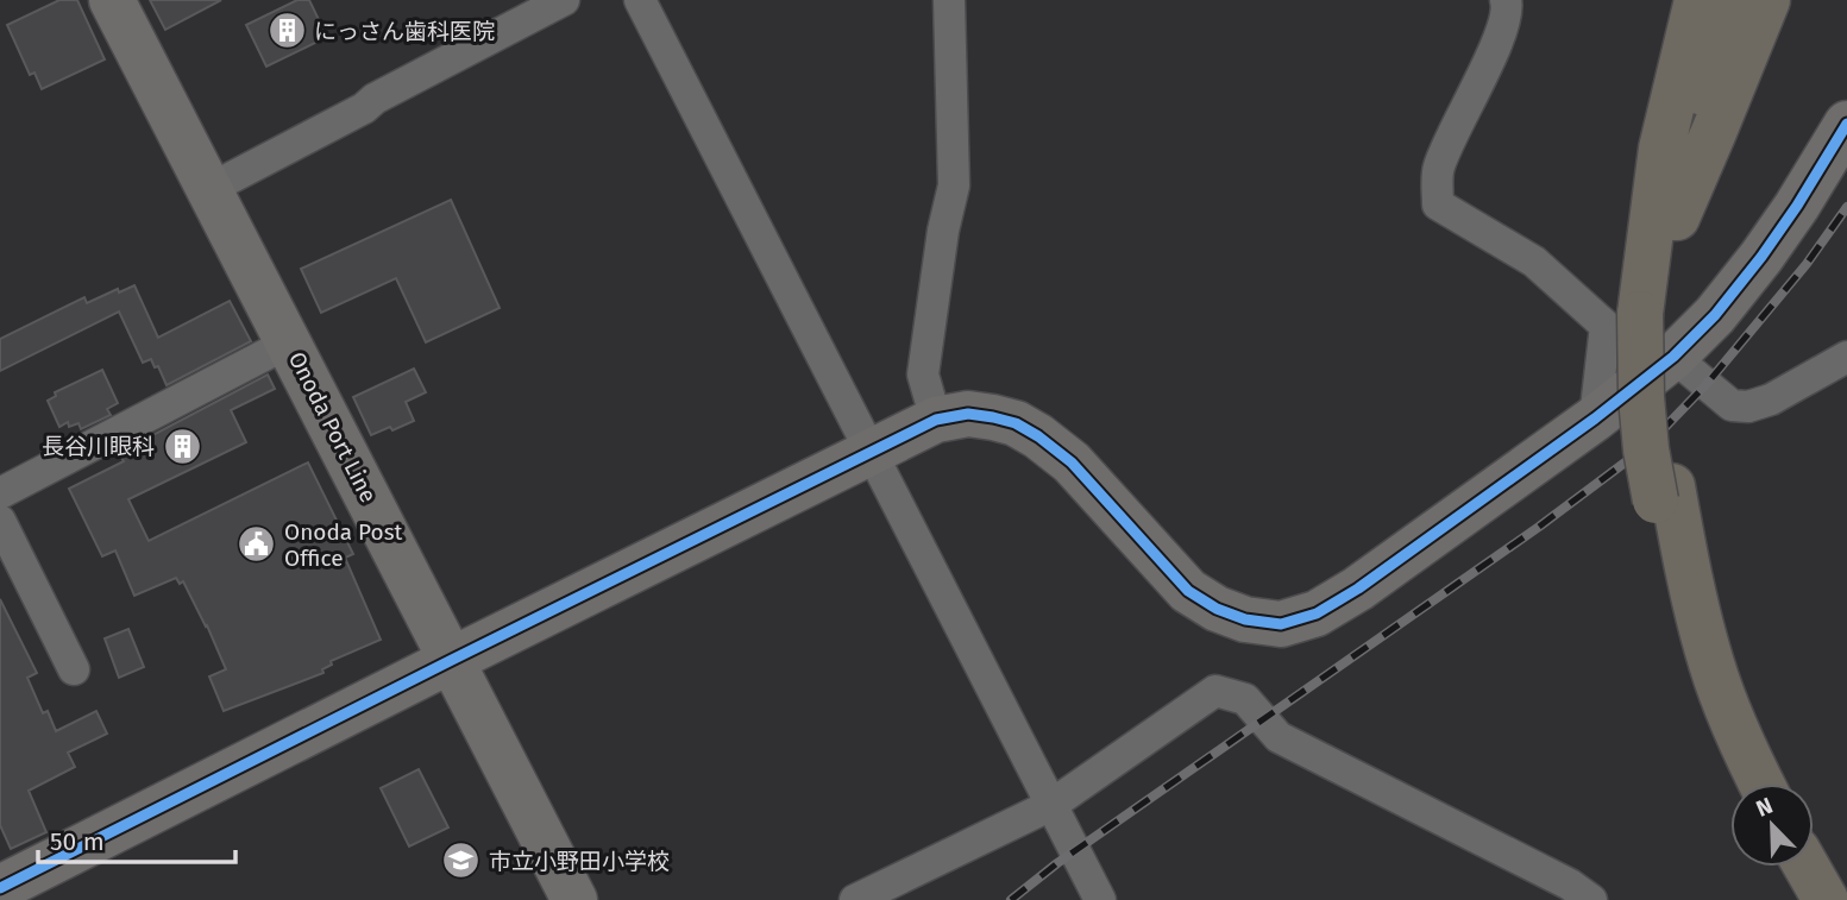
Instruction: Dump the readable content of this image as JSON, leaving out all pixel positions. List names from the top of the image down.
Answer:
{
  "streets": {
    "street": ["Onoda Port Line"]
  },
  "places": {
    "building": ["にっさん歯科医院", "長谷川眼科"],
    "public building": ["Onoda Post Office"],
    "school or university": ["市立小野田小学校"]
  },
  "scale_bar": "50 m",
  "north": "top left"
}
